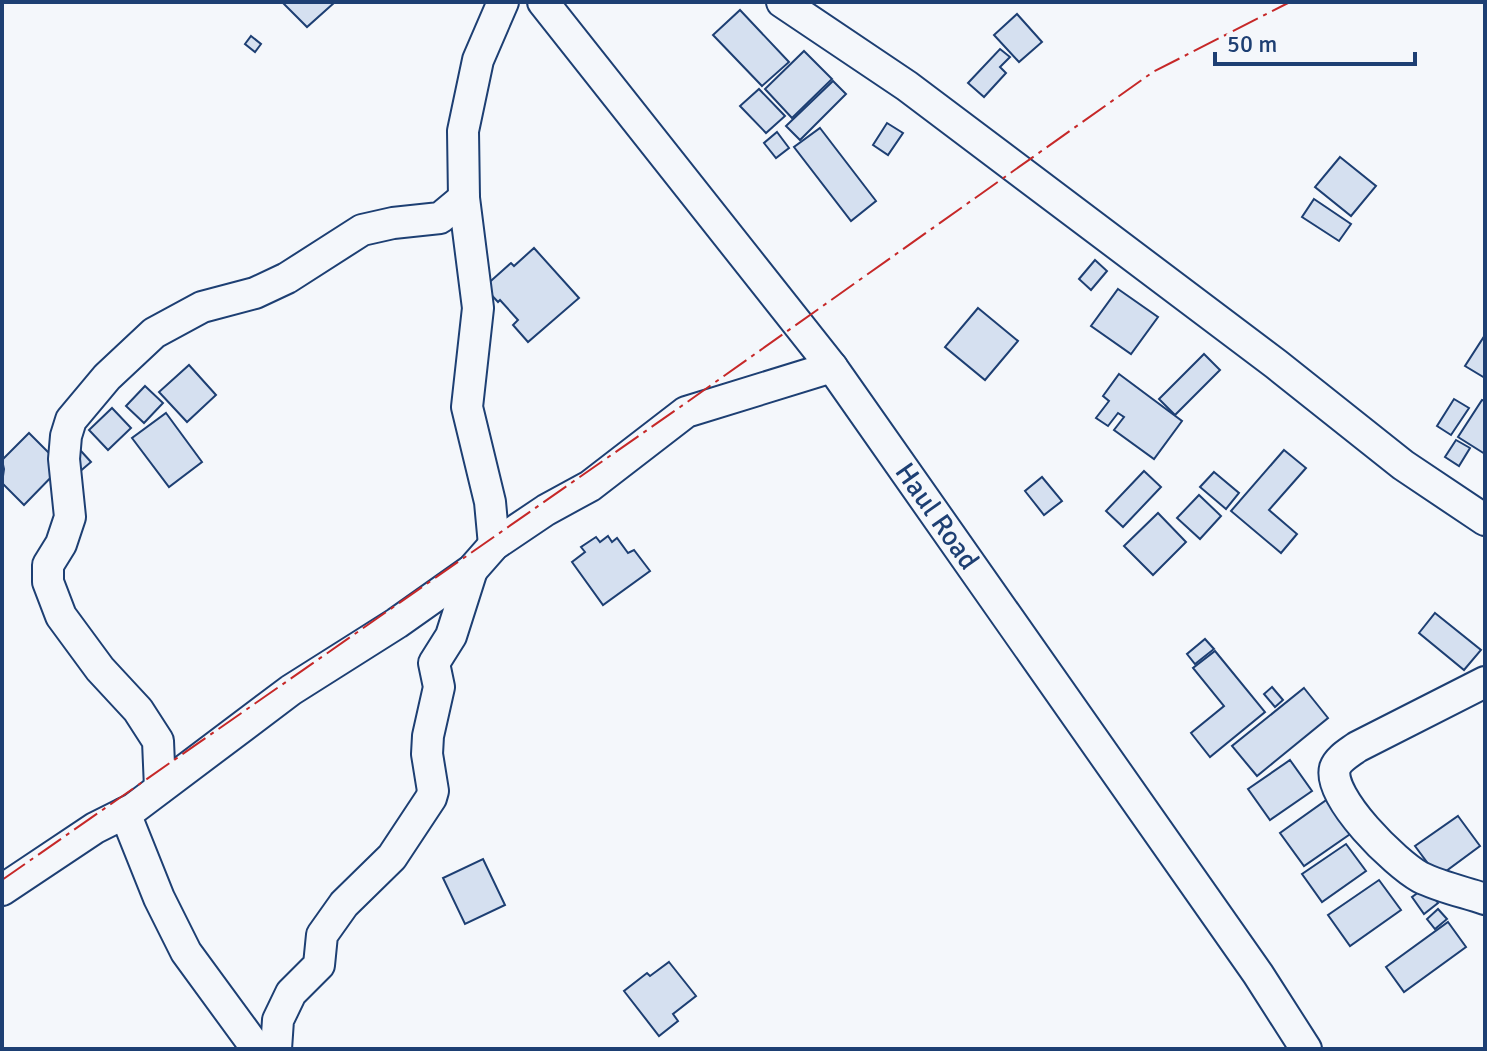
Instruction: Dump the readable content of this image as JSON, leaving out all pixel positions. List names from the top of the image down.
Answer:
{
  "streets": {
    "street": ["Haul Road"]
  },
  "scale_bar": "50 m"
}
